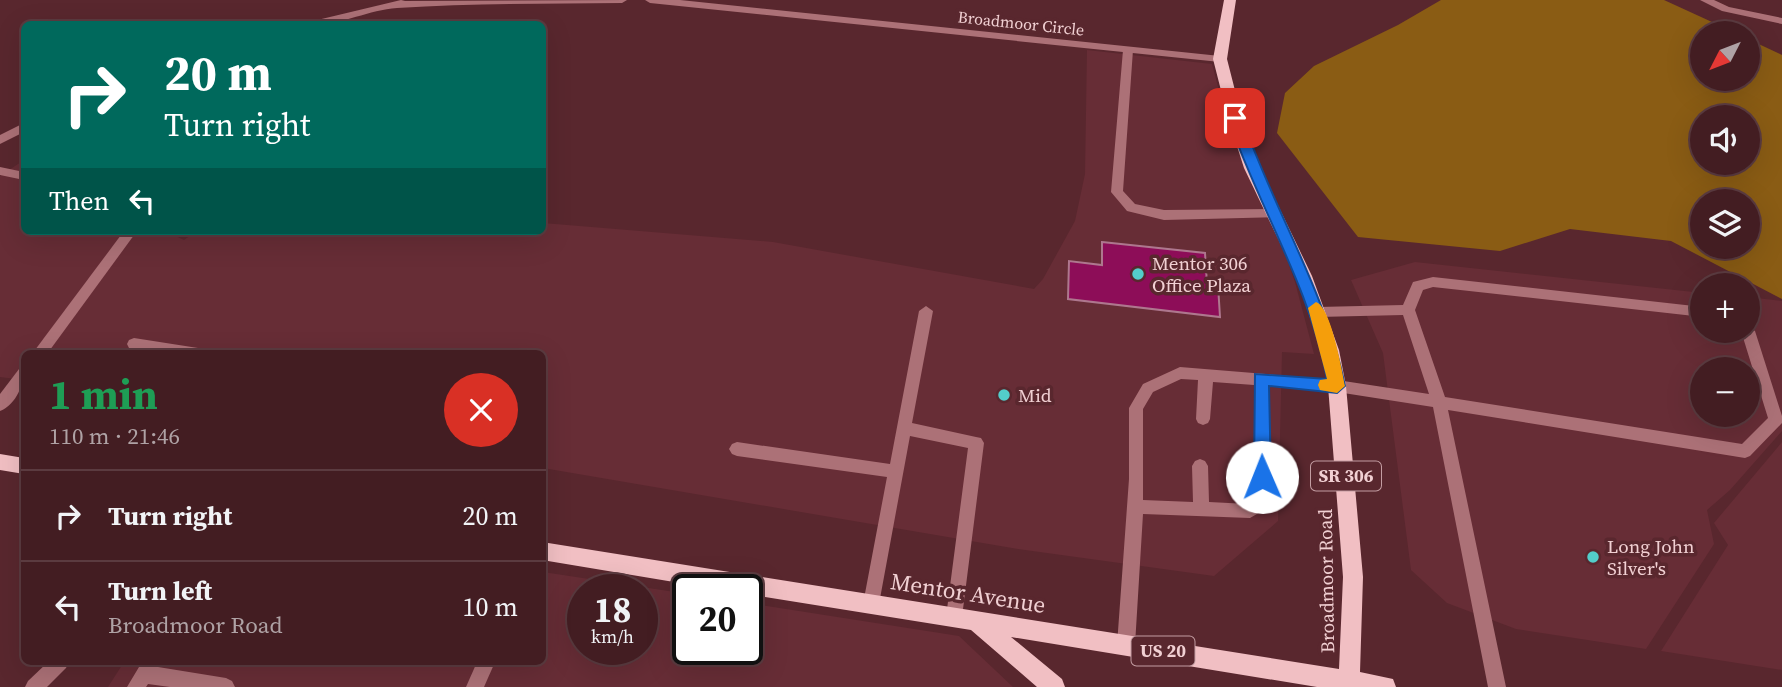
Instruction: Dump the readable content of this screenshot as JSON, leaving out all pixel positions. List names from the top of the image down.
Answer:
{
  "streets": {
    "main road": [
      "SR 306",
      "Broadmoor Road",
      "Mentor Avenue",
      "US 20"
    ],
    "street": ["Broadmoor Circle"]
  },
  "crossings": [
    ["Broadmoor Circle", "Broadmoor Road"],
    ["Broadmoor Road", "Mentor Avenue"]
  ],
  "places": ["Mentor 306 Office Plaza", "Mid", "Long John Silver's"],
  "north": "bottom left",
  "page": {
    "map_buttons": ["+", "−"],
    "turn": ["20 m", "Turn right"],
    "then": "Then",
    "heading": ["1 min", "110 m · 21:46"],
    "list": [
      {
        "name": "Turn right",
        "value": "20 m"
      },
      {
        "name": "Turn left",
        "note": "Broadmoor Road",
        "value": "10 m"
      }
    ],
    "speed": "18 km/h",
    "limit": "20"
  }
}
